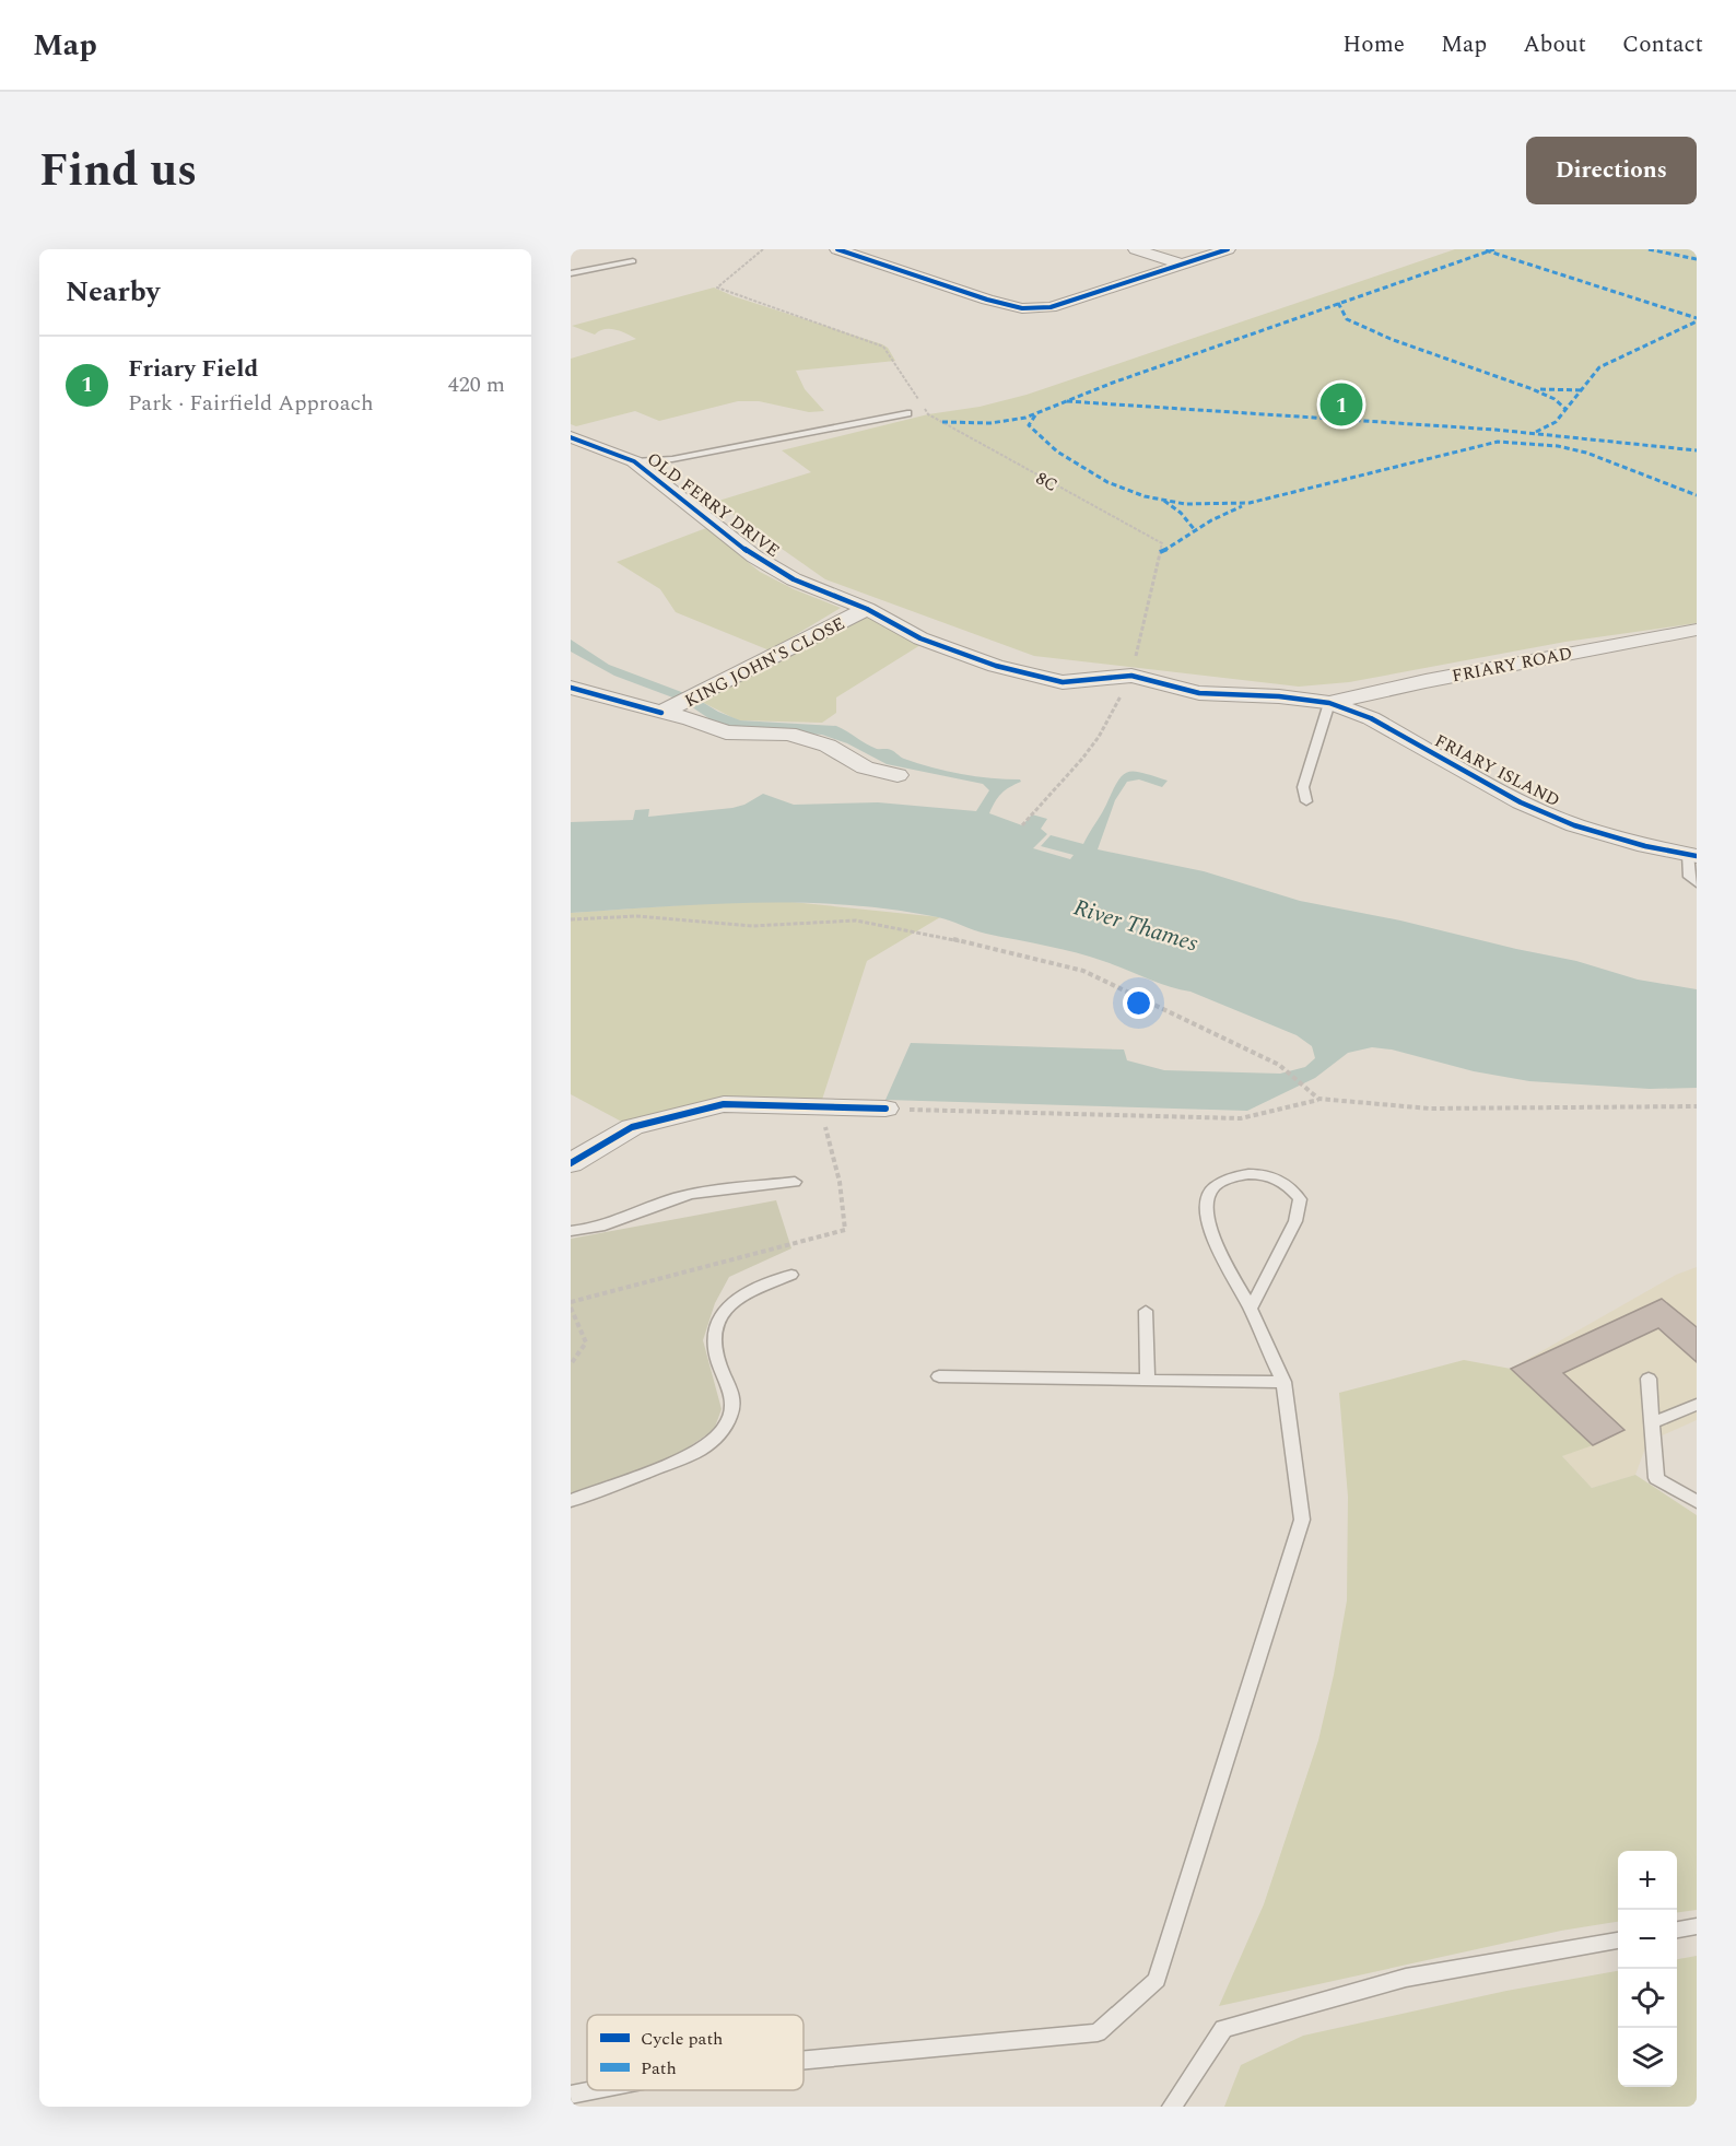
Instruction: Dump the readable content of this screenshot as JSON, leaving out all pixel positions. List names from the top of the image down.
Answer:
{
  "streets": {
    "street": [
      "OLD FERRY DRIVE",
      "KING JOHN'S CLOSE",
      "FRIARY ROAD",
      "FRIARY ISLAND"
    ],
    "path": ["8C"]
  },
  "crossings": [
    ["8C", "OLD FERRY DRIVE"],
    ["OLD FERRY DRIVE", "KING JOHN'S CLOSE"],
    ["OLD FERRY DRIVE", "FRIARY ROAD"],
    ["OLD FERRY DRIVE", "FRIARY ISLAND"],
    ["FRIARY ROAD", "FRIARY ISLAND"]
  ],
  "water": ["River Thames"],
  "legend": ["Cycle path", "Path"],
  "page": {
    "header": "Map",
    "nav": [
      "Home",
      "Map",
      "About",
      "Contact"
    ],
    "title": "Find us",
    "buttons": "Directions",
    "heading": "Nearby",
    "list": [
      {
        "mark": "1",
        "name": "Friary Field",
        "note": "Park · Fairfield Approach",
        "value": "420 m"
      }
    ],
    "pins": "1",
    "map_buttons": ["+", "−"]
  }
}
